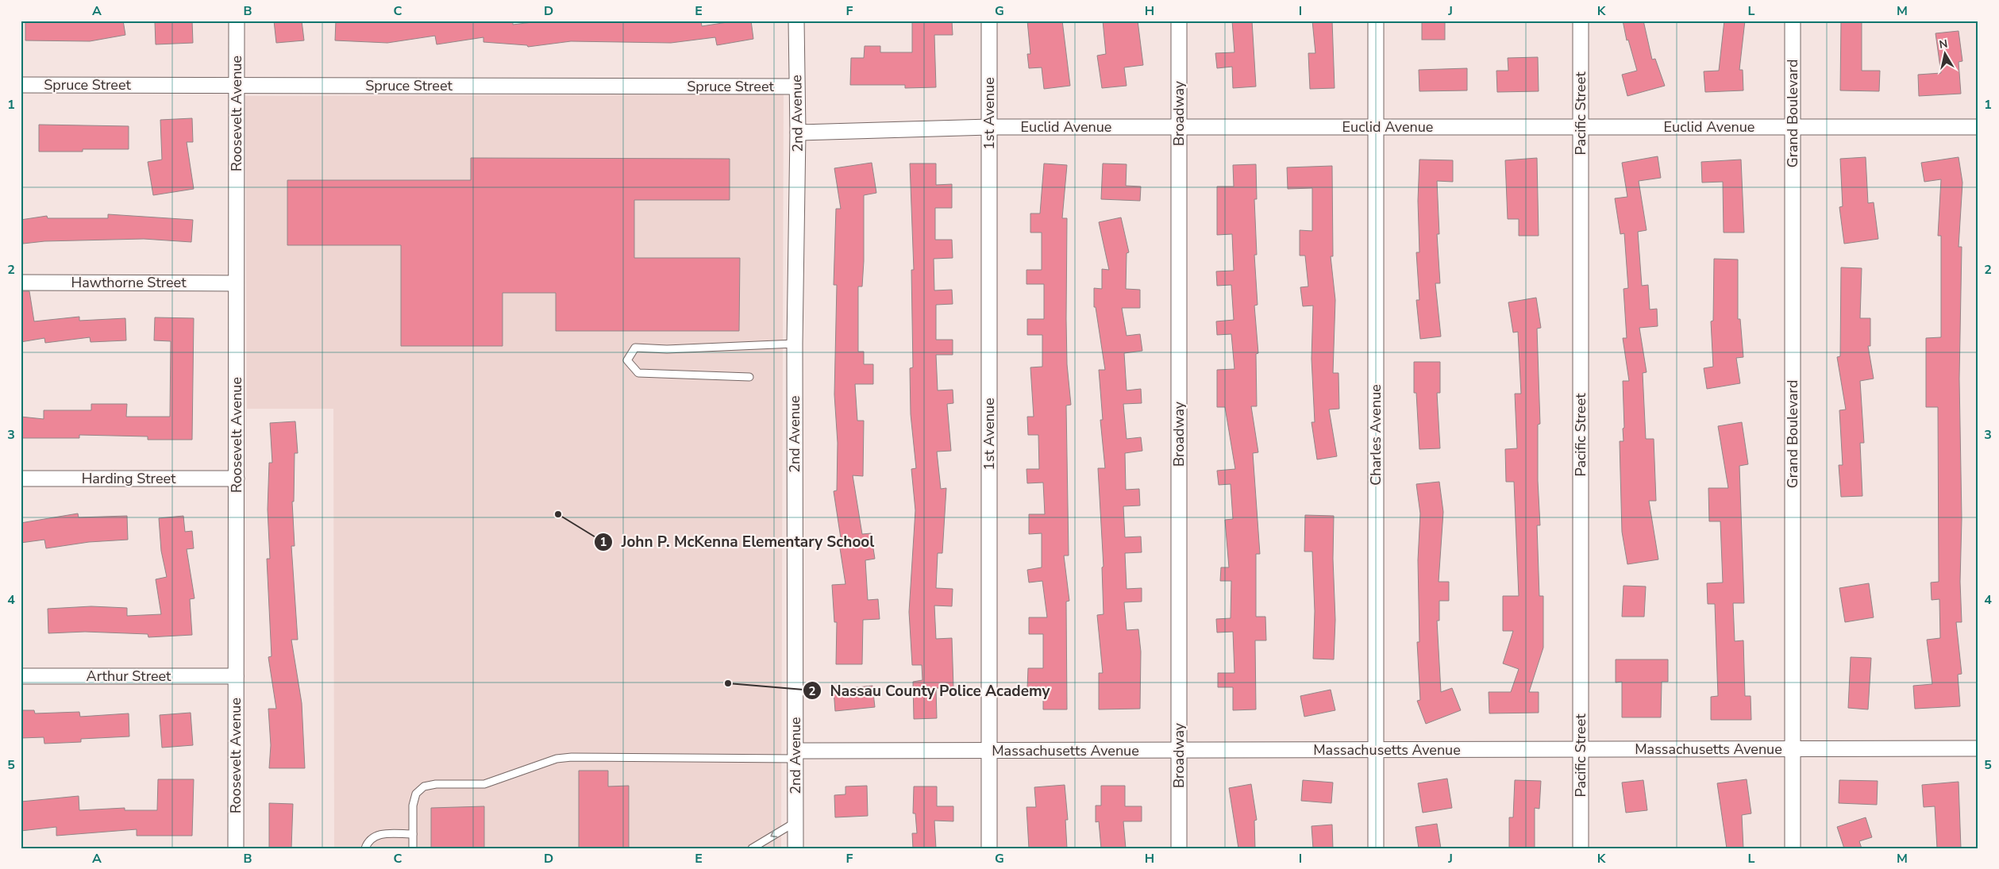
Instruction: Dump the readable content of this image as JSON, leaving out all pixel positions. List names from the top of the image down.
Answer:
{
  "streets": {
    "street": [
      "Spruce Street",
      "Roosevelt Avenue",
      "2nd Avenue",
      "1st Avenue",
      "Broadway",
      "Pacific Street",
      "Grand Boulevard",
      "Euclid Avenue",
      "Hawthorne Street",
      "Charles Avenue",
      "Harding Street",
      "Arthur Street",
      "Massachusetts Avenue"
    ]
  },
  "crossings": [
    ["Spruce Street", "Roosevelt Avenue"],
    ["Spruce Street", "2nd Avenue"],
    ["Roosevelt Avenue", "Hawthorne Street"],
    ["Roosevelt Avenue", "Harding Street"],
    ["Roosevelt Avenue", "Arthur Street"],
    ["2nd Avenue", "Euclid Avenue"],
    ["2nd Avenue", "Massachusetts Avenue"],
    ["1st Avenue", "Euclid Avenue"],
    ["1st Avenue", "Massachusetts Avenue"],
    ["Broadway", "Euclid Avenue"],
    ["Broadway", "Massachusetts Avenue"],
    ["Pacific Street", "Euclid Avenue"],
    ["Pacific Street", "Massachusetts Avenue"],
    ["Grand Boulevard", "Euclid Avenue"],
    ["Grand Boulevard", "Massachusetts Avenue"],
    ["Euclid Avenue", "Charles Avenue"],
    ["Charles Avenue", "Massachusetts Avenue"]
  ],
  "places": ["John P. McKenna Elementary School", "Nassau County Police Academy"],
  "north": "top",
  "grid": {
    "columns": [
      "A",
      "B",
      "C",
      "D",
      "E",
      "F",
      "G",
      "H",
      "I",
      "J",
      "K",
      "L",
      "M"
    ],
    "rows": [
      "1",
      "2",
      "3",
      "4",
      "5"
    ]
  }
}
